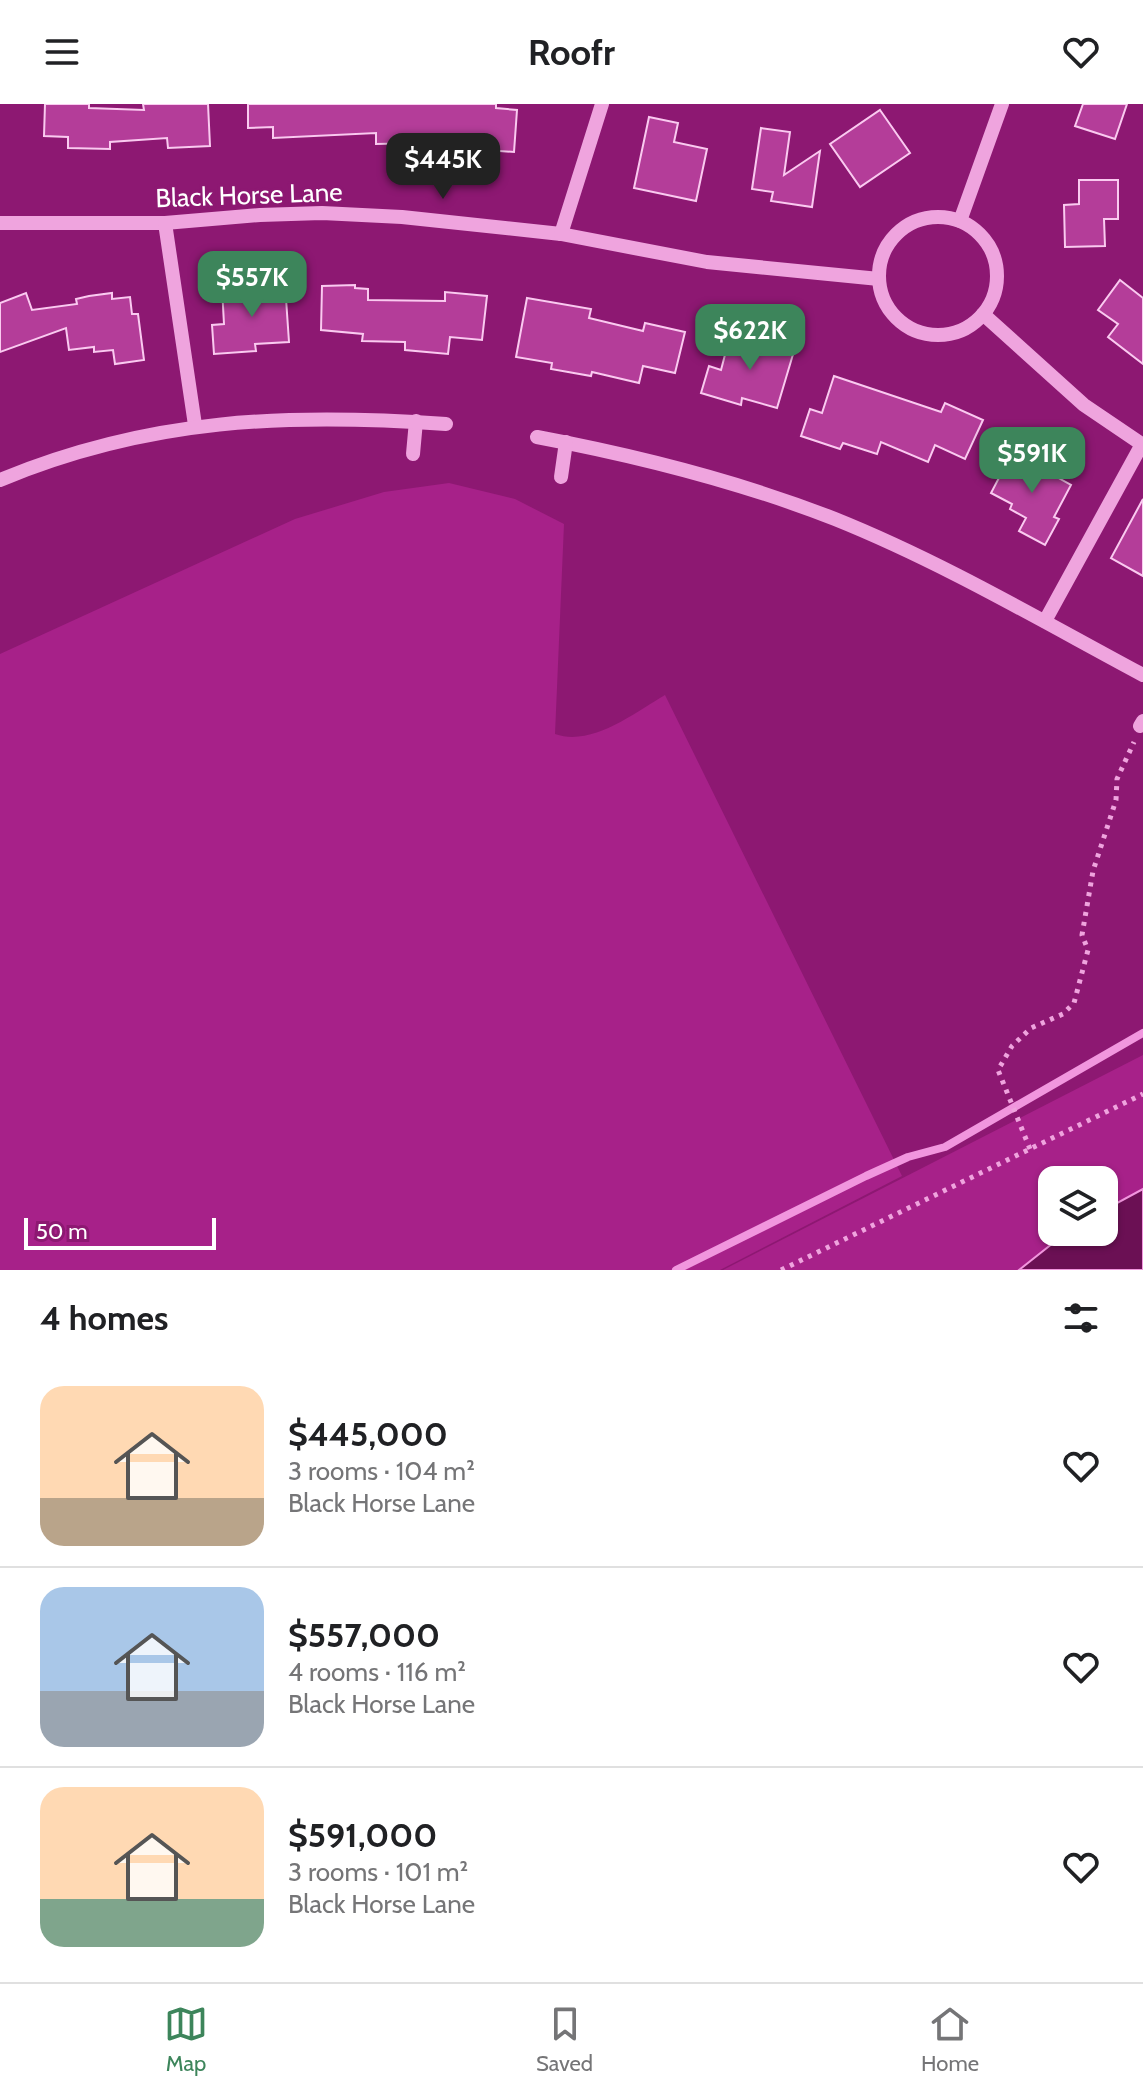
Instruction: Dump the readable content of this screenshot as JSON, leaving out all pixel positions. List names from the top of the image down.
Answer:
{
  "streets": {
    "street": ["Black Horse Lane"]
  },
  "scale_bar": "50 m",
  "page": {
    "header": "Roofr",
    "price": [
      "$445K",
      "$557K",
      "$622K",
      "$591K"
    ],
    "scale": "50 m",
    "heading": "4 homes",
    "list": [
      {
        "name": "$445,000",
        "note": "3 rooms · 104 m² · Black Horse Lane"
      },
      {
        "name": "$557,000",
        "note": "4 rooms · 116 m² · Black Horse Lane"
      },
      {
        "name": "$591,000",
        "note": "3 rooms · 101 m² · Black Horse Lane"
      }
    ],
    "tabs": ["Map", "Saved", "Home"]
  }
}
